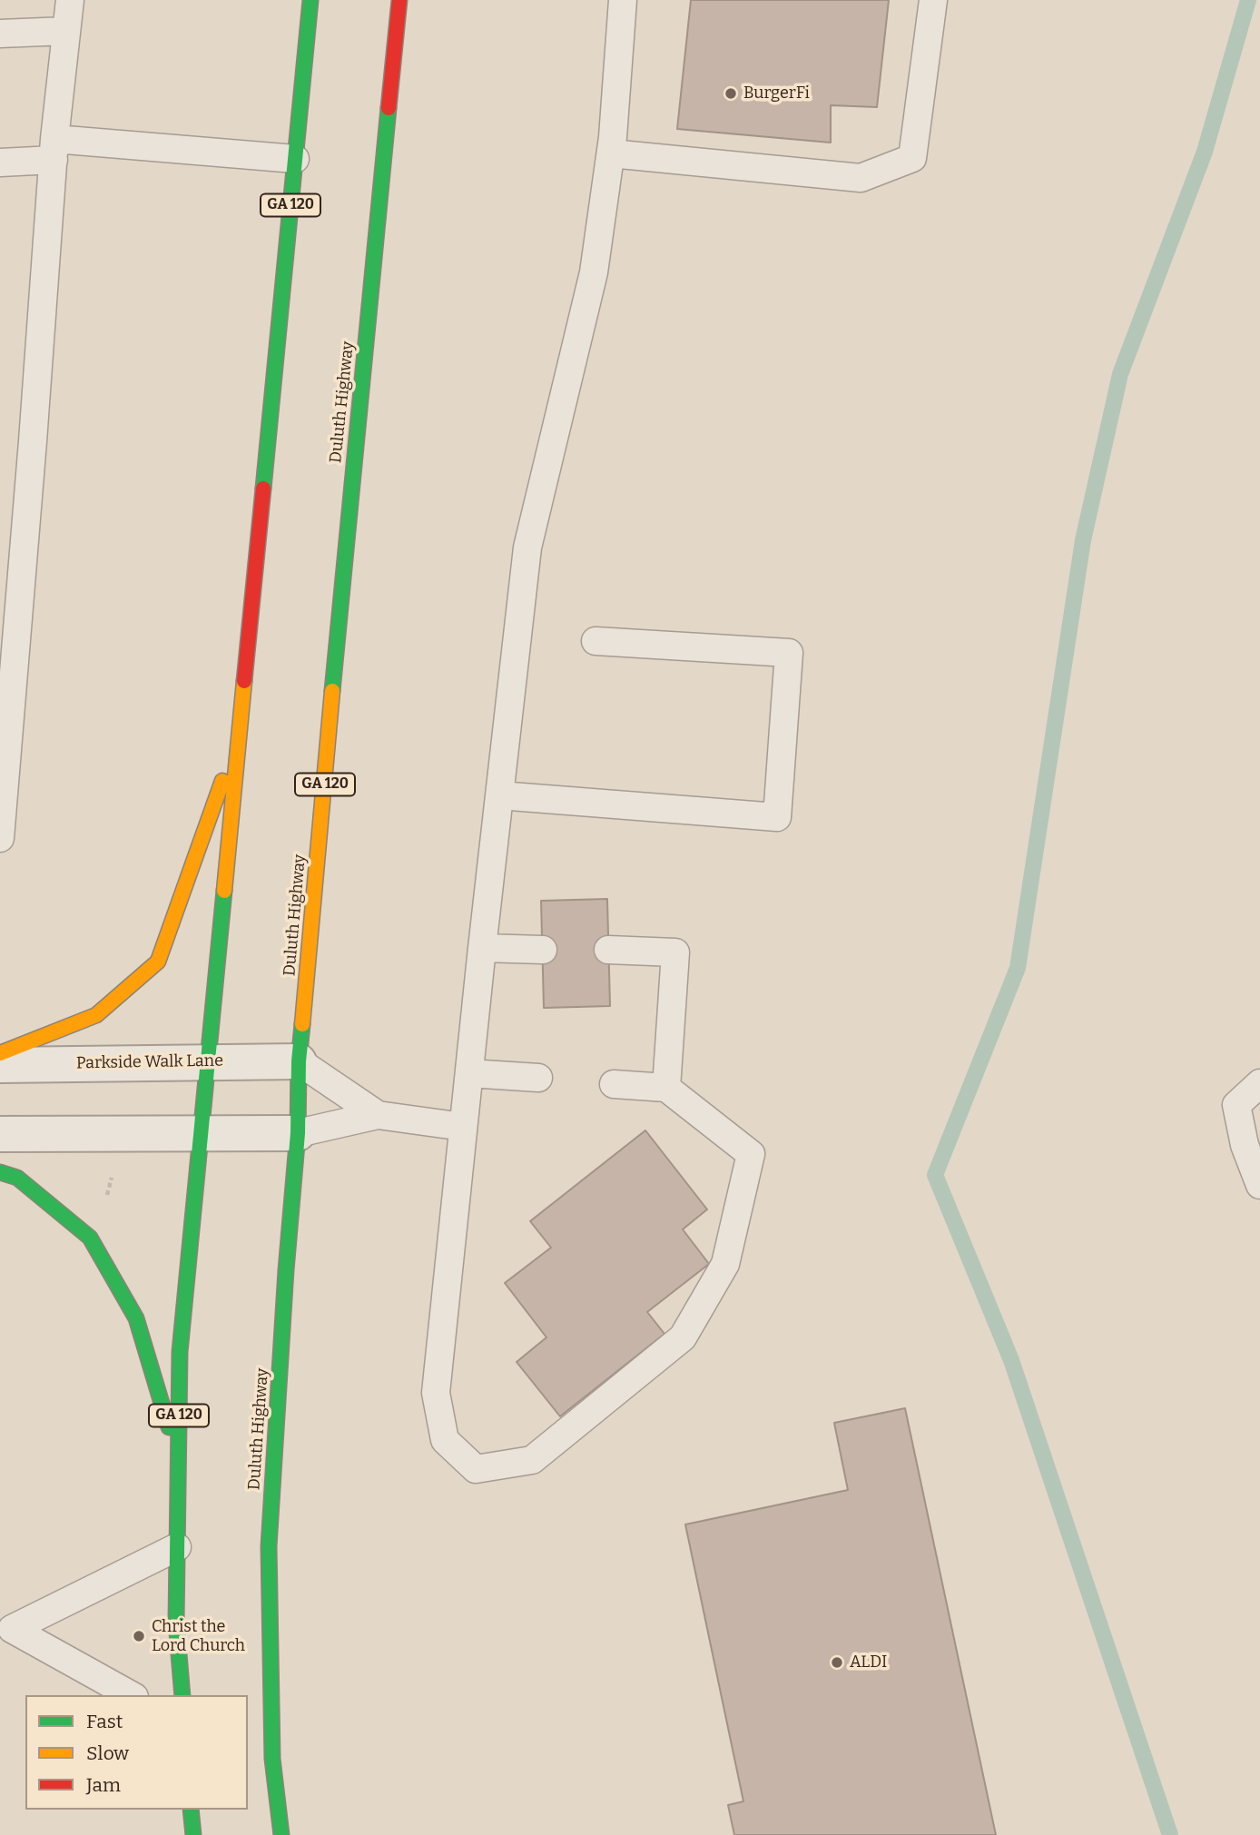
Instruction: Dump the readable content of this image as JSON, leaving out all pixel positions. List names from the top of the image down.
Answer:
{
  "streets": {
    "main road": ["GA 120", "Duluth Highway"],
    "street": ["Parkside Walk Lane"]
  },
  "crossings": [
    ["GA 120", "Parkside Walk Lane"],
    ["Duluth Highway", "Parkside Walk Lane"]
  ],
  "places": ["BurgerFi", "Christ the Lord Church", "ALDI"],
  "legend": ["Fast", "Slow", "Jam"]
}
